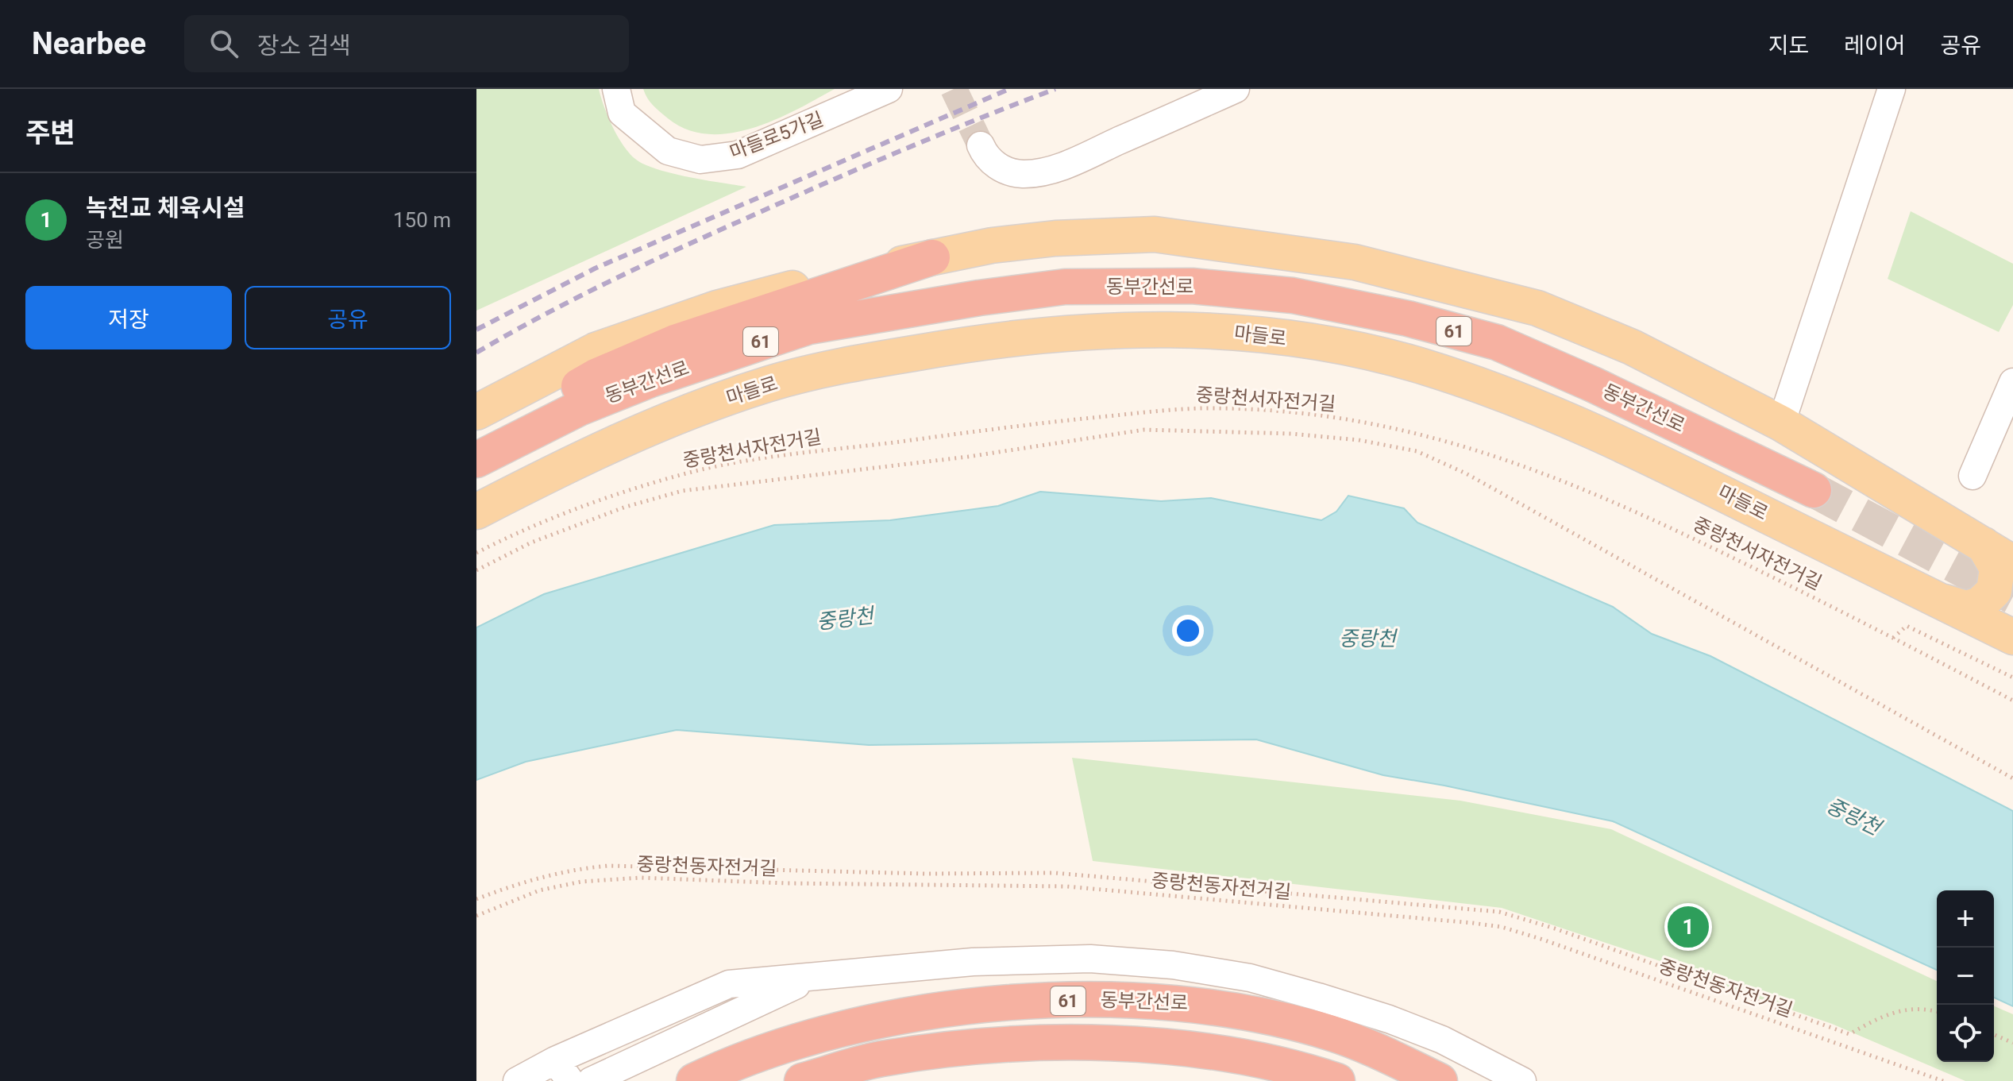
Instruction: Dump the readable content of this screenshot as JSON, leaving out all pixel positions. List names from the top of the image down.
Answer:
{
  "streets": {
    "highway": ["동부간선로", "61"],
    "main road": ["마들로"],
    "street": ["마들로5가길"],
    "path": ["중랑천서자전거길", "중랑천동자전거길"]
  },
  "water": ["중랑천"],
  "page": {
    "header": "Nearbee",
    "search": "장소 검색",
    "nav": ["지도", "레이어", "공유"],
    "heading": "주변",
    "list": [
      {
        "mark": "1",
        "name": "녹천교 체육시설",
        "note": "공원",
        "value": "150 m"
      }
    ],
    "buttons": ["저장", "공유"],
    "map_buttons": ["+", "−"],
    "pins": "1"
  }
}
